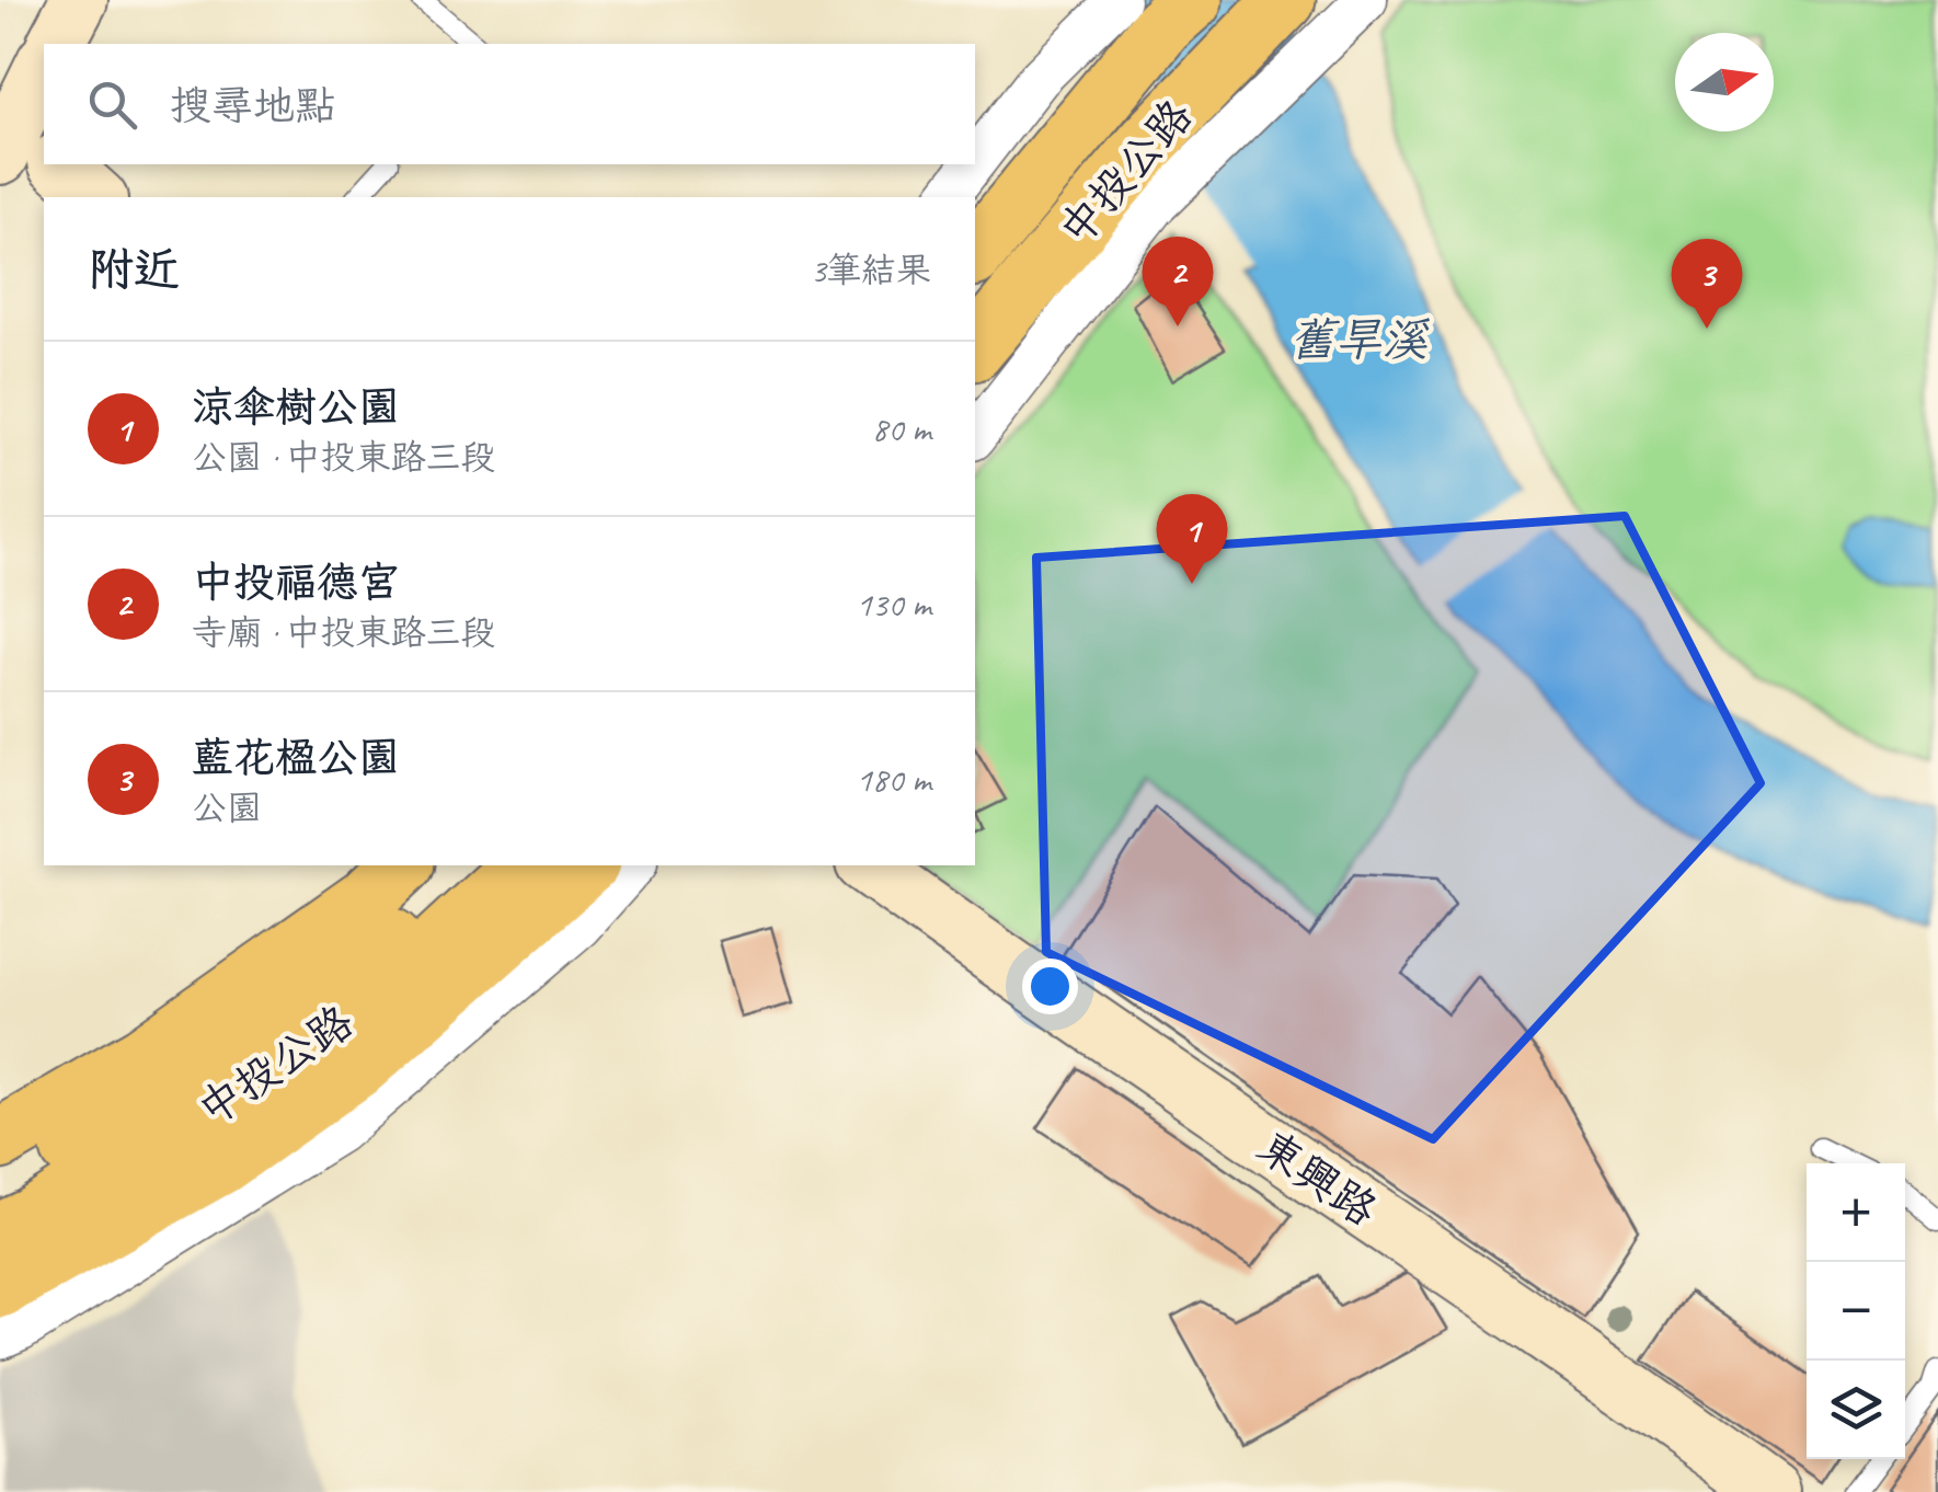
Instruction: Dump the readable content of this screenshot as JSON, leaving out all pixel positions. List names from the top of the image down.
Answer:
{
  "streets": {
    "main road": ["中投公路"],
    "street": ["東興路"]
  },
  "water": ["舊旱溪"],
  "north": "right",
  "page": {
    "search": "搜尋地點",
    "heading": ["附近", "3筆結果"],
    "pins": ["2", "3", "1"],
    "list": [
      {
        "mark": "1",
        "name": "涼傘樹公園",
        "note": "公園 · 中投東路三段",
        "value": "80 m"
      },
      {
        "mark": "2",
        "name": "中投福德宮",
        "note": "寺廟 · 中投東路三段",
        "value": "130 m"
      },
      {
        "mark": "3",
        "name": "藍花楹公園",
        "note": "公園",
        "value": "180 m"
      }
    ],
    "map_buttons": ["+", "−"]
  }
}
